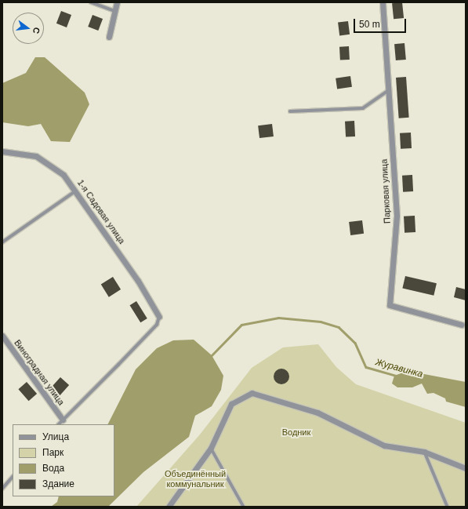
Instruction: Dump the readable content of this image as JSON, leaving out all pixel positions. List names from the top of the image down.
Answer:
{
  "streets": {
    "street": ["Парковая улица", "1-я Садовая улица", "Виноградная улица"]
  },
  "water": ["Журавинка"],
  "parks": ["Водник", "Объединённый коммунальник"],
  "legend": [
    "Улица",
    "Парк",
    "Вода",
    "Здание"
  ],
  "scale_bar": "50 m",
  "north": "right"
}
